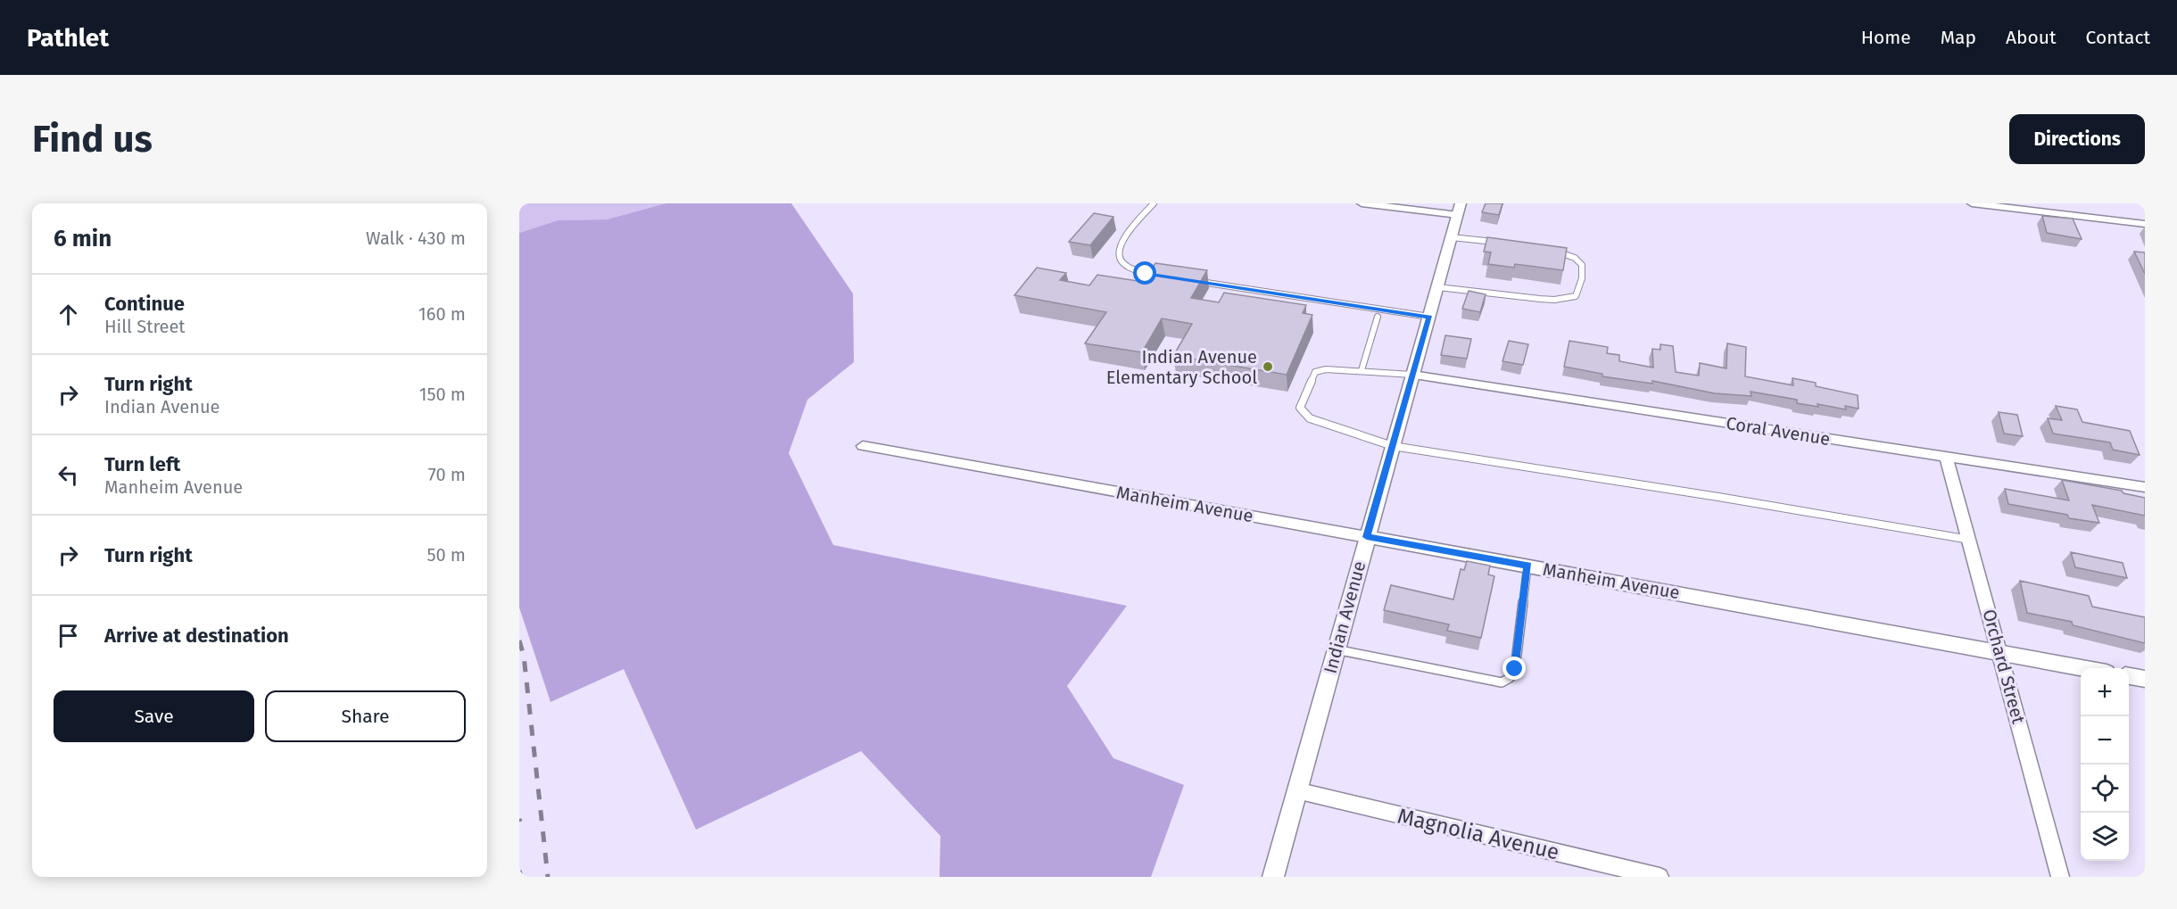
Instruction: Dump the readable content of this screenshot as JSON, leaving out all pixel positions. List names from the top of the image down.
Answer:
{
  "streets": {
    "street": [
      "Coral Avenue",
      "Manheim Avenue",
      "Indian Avenue",
      "Orchard Street",
      "Magnolia Avenue"
    ]
  },
  "crossings": [
    ["Coral Avenue", "Indian Avenue"],
    ["Coral Avenue", "Orchard Street"],
    ["Manheim Avenue", "Indian Avenue"],
    ["Manheim Avenue", "Orchard Street"],
    ["Indian Avenue", "Magnolia Avenue"]
  ],
  "places": ["Indian Avenue Elementary School"],
  "page": {
    "header": "Pathlet",
    "nav": [
      "Home",
      "Map",
      "About",
      "Contact"
    ],
    "buttons": [
      "Directions",
      ["Save", "Share"]
    ],
    "title": "Find us",
    "heading": ["6 min", "Walk · 430 m"],
    "list": [
      ["Continue", "Hill Street", "160 m"],
      ["Turn right", "Indian Avenue", "150 m"],
      ["Turn left", "Manheim Avenue", "70 m"],
      ["Turn right", "50 m"],
      "Arrive at destination"
    ],
    "map_buttons": ["+", "−"]
  }
}
